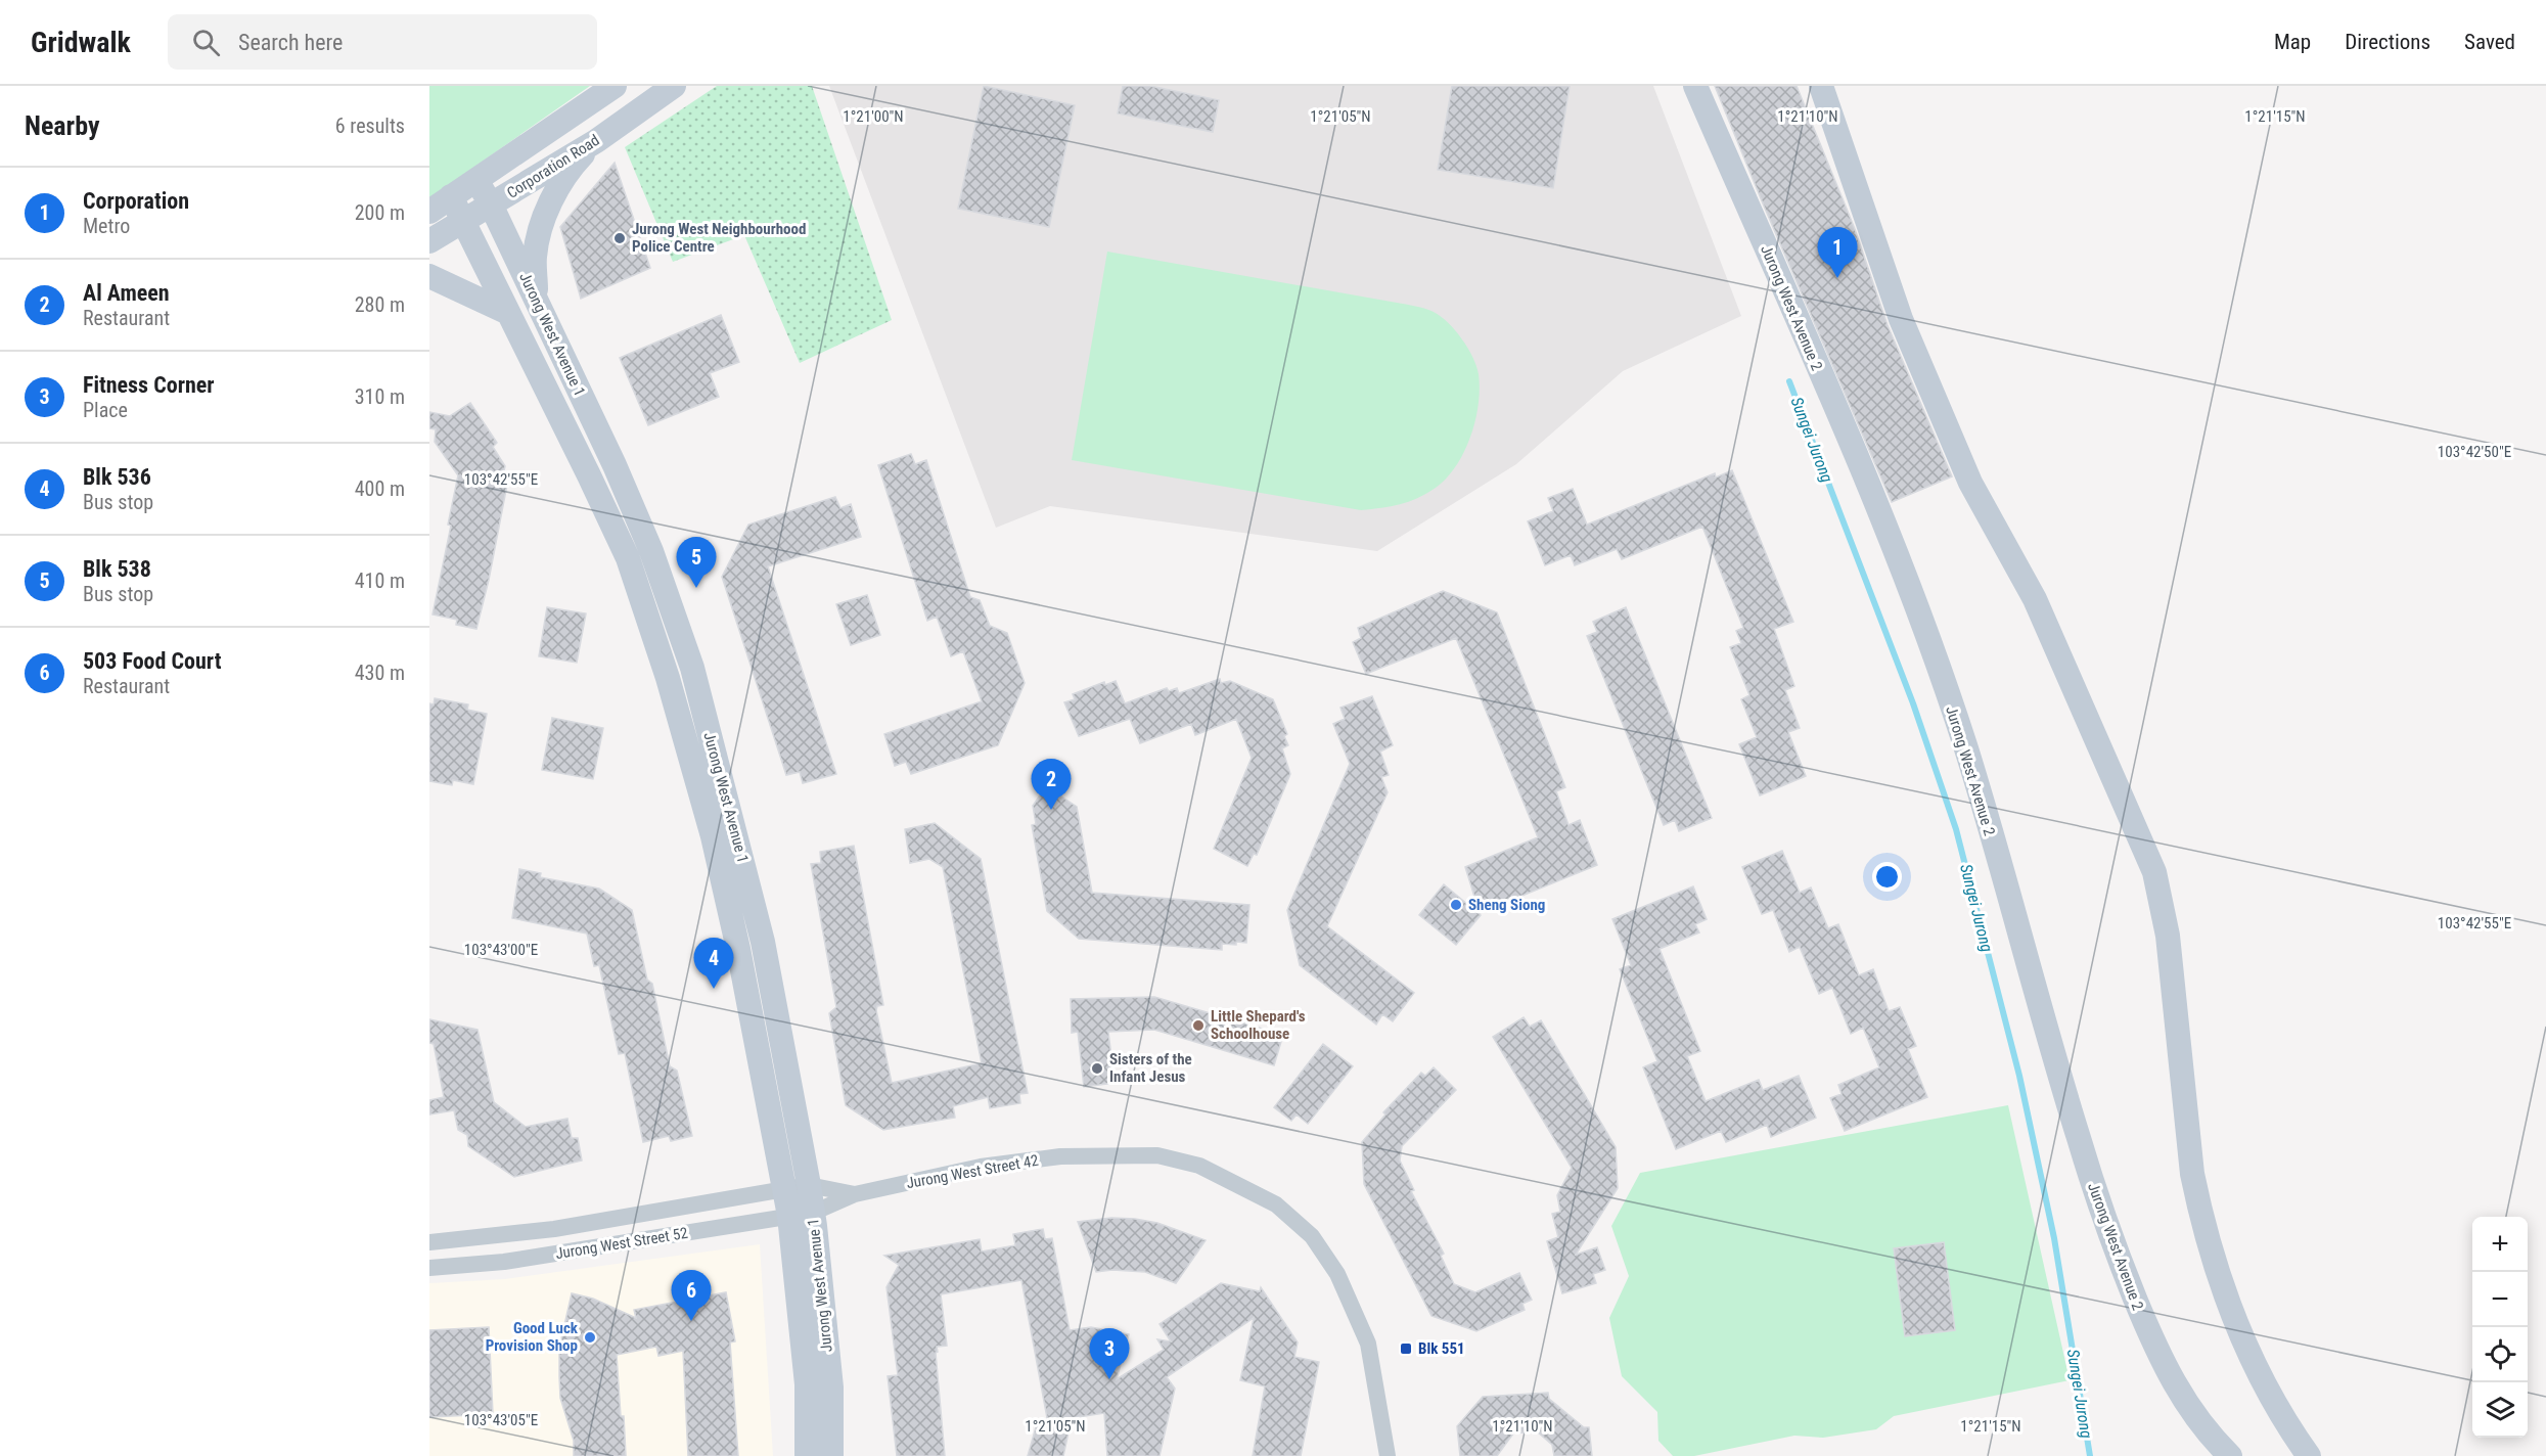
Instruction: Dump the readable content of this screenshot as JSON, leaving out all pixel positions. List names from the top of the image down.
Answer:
{
  "streets": {
    "main road": ["Corporation Road", "Jurong West Avenue 2", "Jurong West Avenue 1"],
    "street": ["Jurong West Street 42", "Jurong West Street 52"]
  },
  "crossings": [
    ["Corporation Road", "Jurong West Avenue 1"],
    ["Jurong West Avenue 1", "Jurong West Street 42"],
    ["Jurong West Avenue 1", "Jurong West Street 52"],
    ["Jurong West Street 42", "Jurong West Street 52"]
  ],
  "water": ["Sungei Jurong"],
  "places": {
    "other": [
      "Jurong West Neighbourhood Police Centre",
      "Sheng Siong",
      "Little Shepard's Schoolhouse",
      "Sisters of the Infant Jesus",
      "Good Luck Provision Shop"
    ],
    "transit": ["Blk 551"]
  },
  "page": {
    "header": "Gridwalk",
    "search": "Search here",
    "nav": ["Map", "Directions", "Saved"],
    "heading": ["Nearby", "6 results"],
    "list": [
      {
        "mark": "1",
        "name": "Corporation",
        "note": "Metro",
        "value": "200 m"
      },
      {
        "mark": "2",
        "name": "Al Ameen",
        "note": "Restaurant",
        "value": "280 m"
      },
      {
        "mark": "3",
        "name": "Fitness Corner",
        "note": "Place",
        "value": "310 m"
      },
      {
        "mark": "4",
        "name": "Blk 536",
        "note": "Bus stop",
        "value": "400 m"
      },
      {
        "mark": "5",
        "name": "Blk 538",
        "note": "Bus stop",
        "value": "410 m"
      },
      {
        "mark": "6",
        "name": "503 Food Court",
        "note": "Restaurant",
        "value": "430 m"
      }
    ],
    "pins": [
      "1",
      "5",
      "2",
      "4",
      "6",
      "3"
    ],
    "map_buttons": ["+", "−"]
  },
  "coordinates": [
    "1°21'00\"N",
    "1°21'05\"N",
    "1°21'10\"N",
    "1°21'15\"N",
    "103°42'50\"E",
    "103°42'55\"E",
    "103°43'00\"E",
    "103°43'05\"E"
  ]
}
